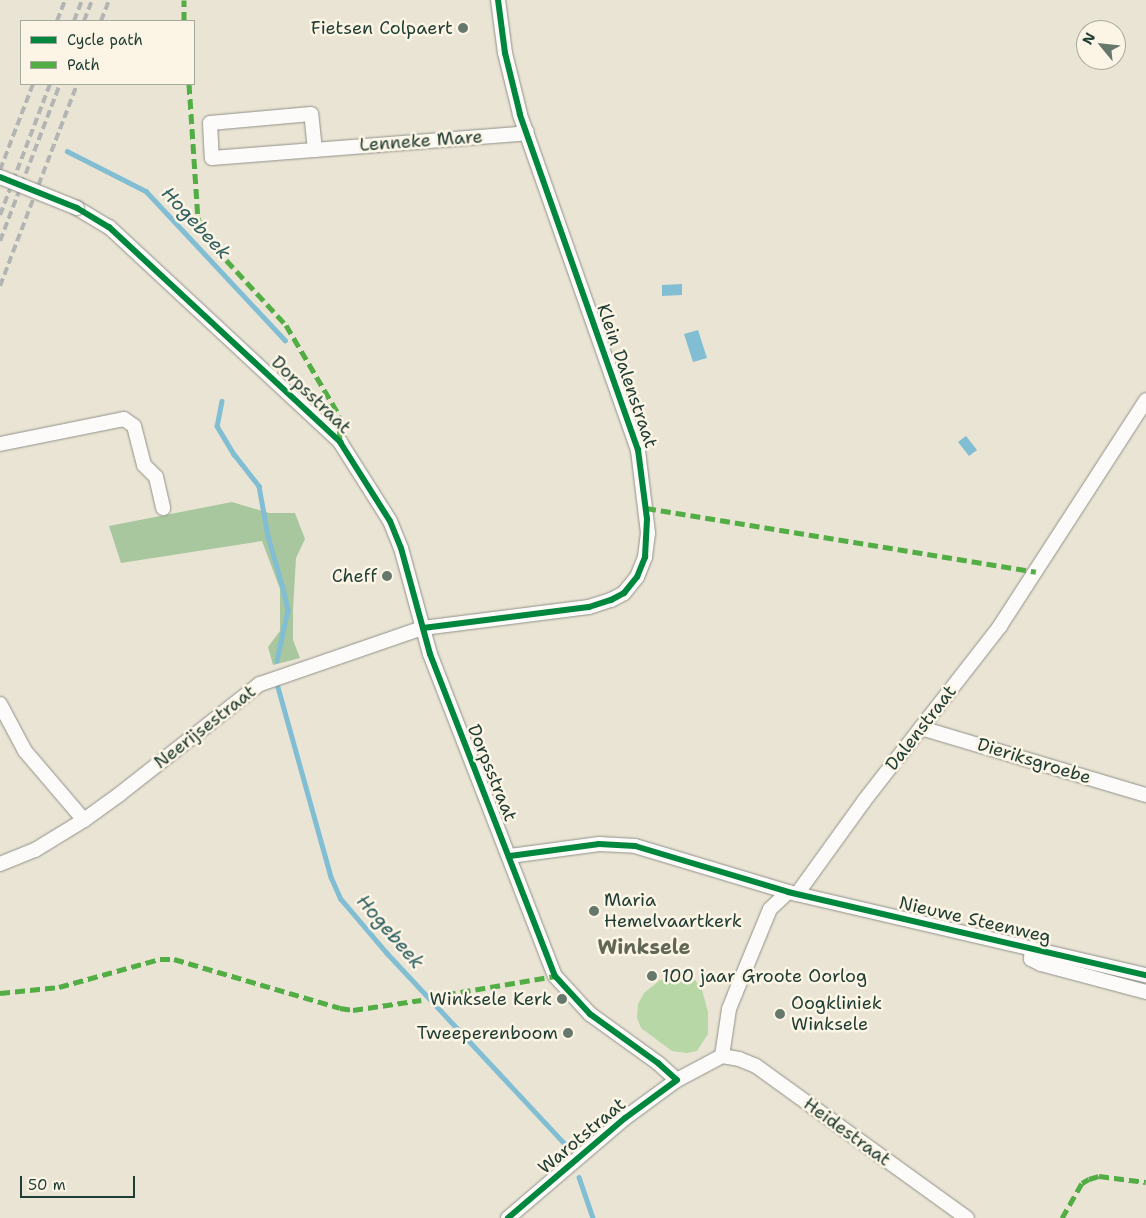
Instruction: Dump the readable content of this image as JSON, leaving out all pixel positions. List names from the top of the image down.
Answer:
{
  "streets": {
    "street": [
      "Lenneke Mare",
      "Klein Dalenstraat",
      "Dorpsstraat",
      "Neerijsestraat",
      "Dalenstraat",
      "Dieriksgroebe",
      "Nieuwe Steenweg",
      "Heidestraat",
      "Warotstraat"
    ]
  },
  "crossings": [
    ["Lenneke Mare", "Klein Dalenstraat"],
    ["Klein Dalenstraat", "Dorpsstraat"],
    ["Klein Dalenstraat", "Neerijsestraat"],
    ["Dorpsstraat", "Neerijsestraat"],
    ["Dorpsstraat", "Warotstraat"],
    ["Dalenstraat", "Dieriksgroebe"],
    ["Dalenstraat", "Nieuwe Steenweg"],
    ["Dalenstraat", "Heidestraat"],
    ["Dalenstraat", "Warotstraat"],
    ["Heidestraat", "Warotstraat"]
  ],
  "districts": ["Winksele"],
  "water": ["Hogebeek"],
  "places": [
    "Fietsen Colpaert",
    "Cheff",
    "Maria Hemelvaartkerk",
    "100 jaar Groote Oorlog",
    "Winksele Kerk",
    "Oogkliniek Winksele",
    "Tweeperenboom"
  ],
  "legend": ["Cycle path", "Path"],
  "scale_bar": "50 m",
  "north": "top left"
}
